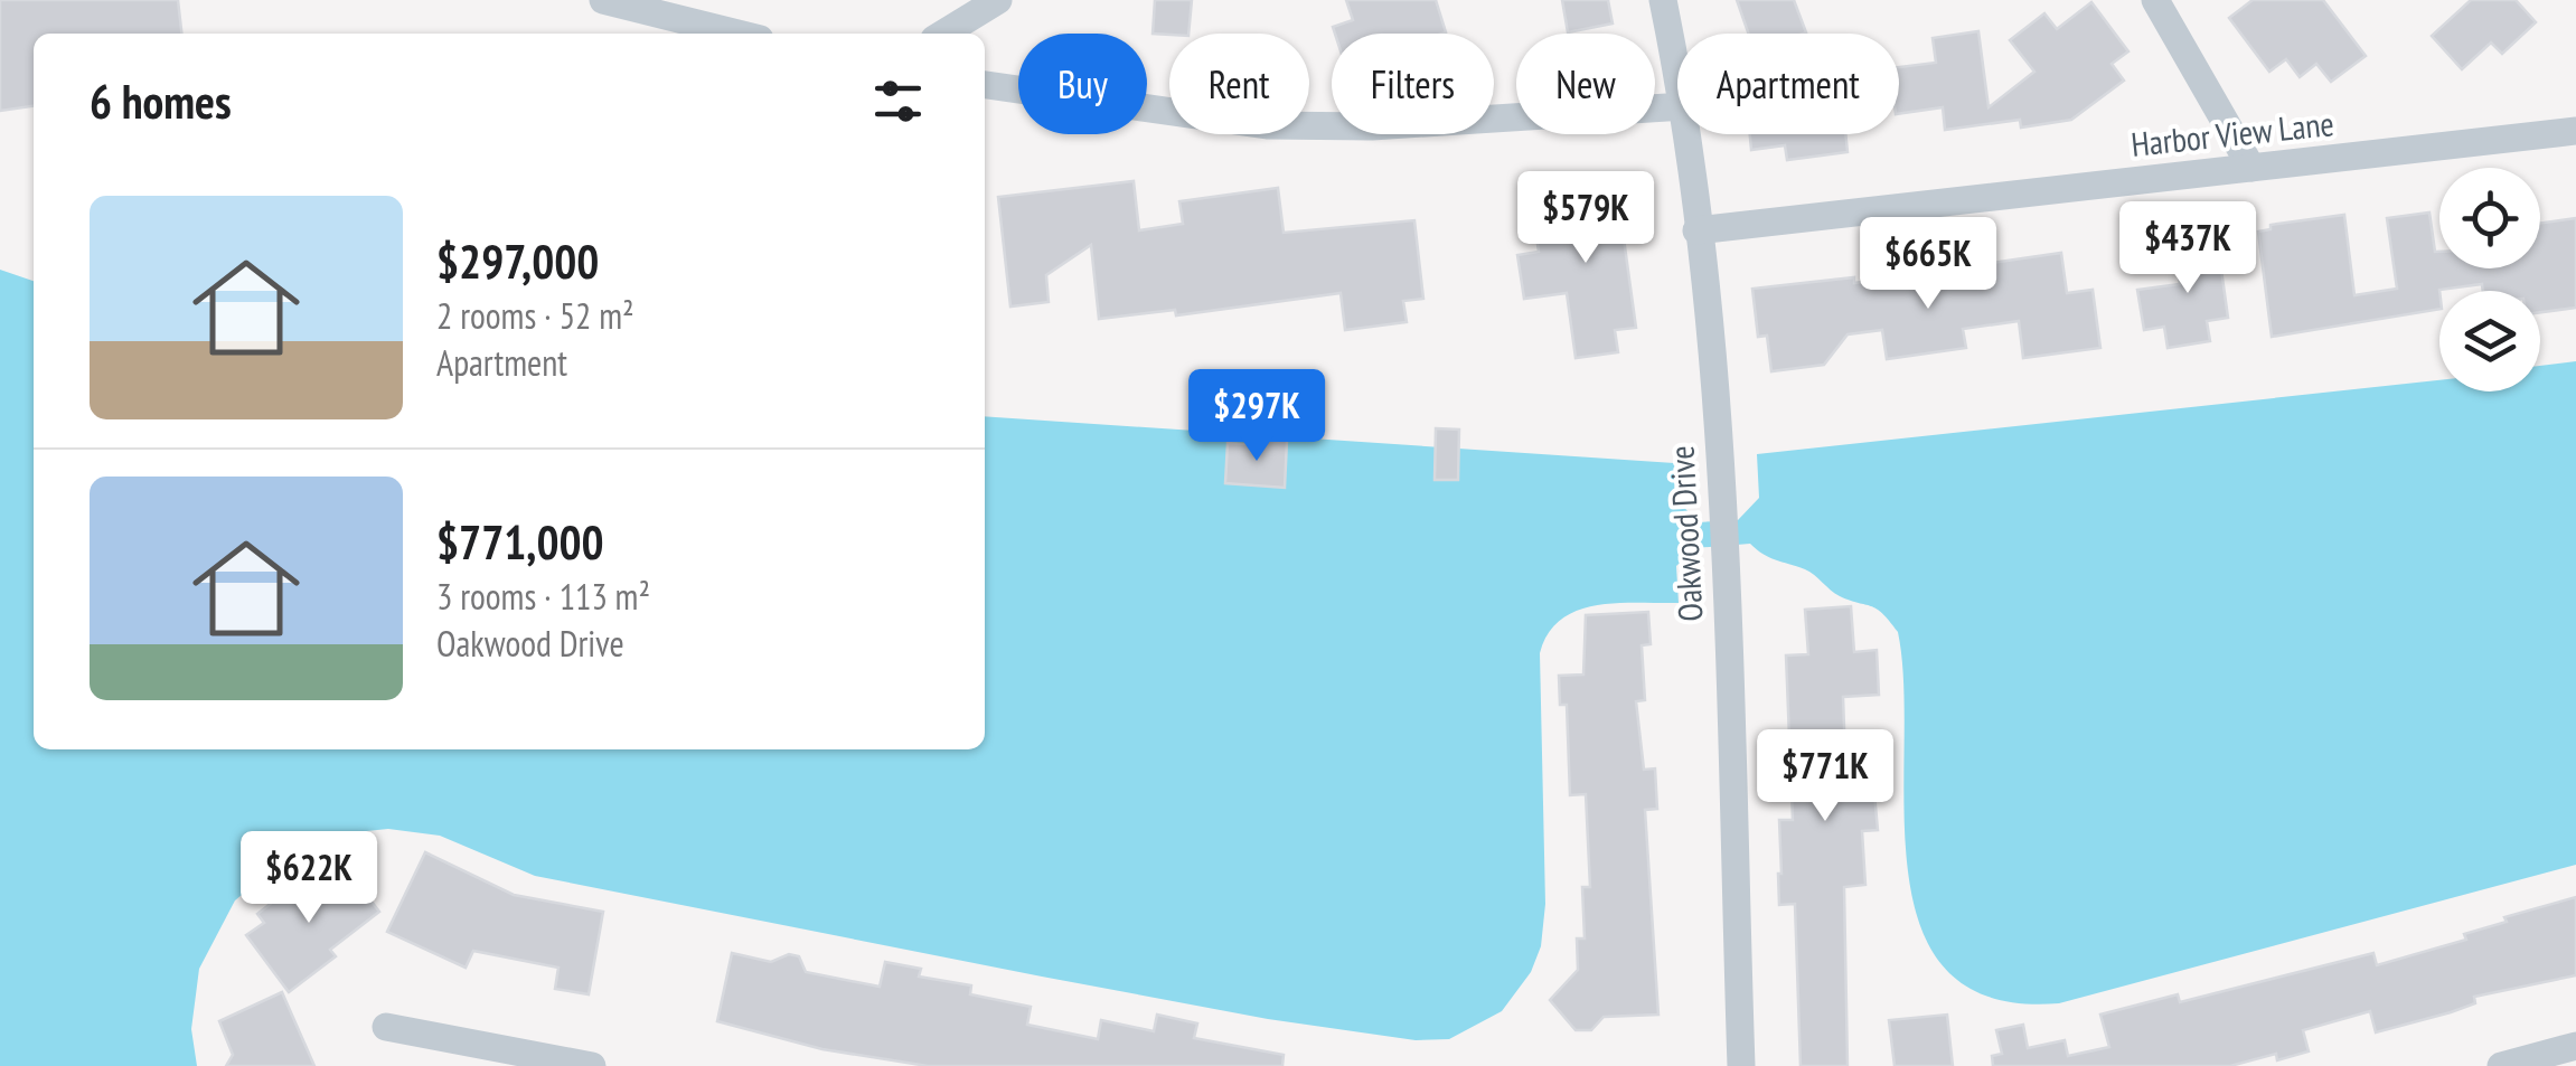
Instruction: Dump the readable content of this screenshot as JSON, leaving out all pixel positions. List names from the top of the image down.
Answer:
{
  "streets": {
    "street": ["Harbor View Lane", "Oakwood Drive"]
  },
  "crossings": [
    ["Harbor View Lane", "Oakwood Drive"]
  ],
  "page": {
    "chip": [
      "Buy",
      "Rent",
      "Filters",
      "New",
      "Apartment"
    ],
    "heading": "6 homes",
    "list": [
      {
        "name": "$297,000",
        "note": "2 rooms · 52 m² · Apartment"
      },
      {
        "name": "$771,000",
        "note": "3 rooms · 113 m² · Oakwood Drive"
      }
    ],
    "price": [
      "$579K",
      "$437K",
      "$665K",
      "$297K",
      "$771K",
      "$622K"
    ]
  }
}
